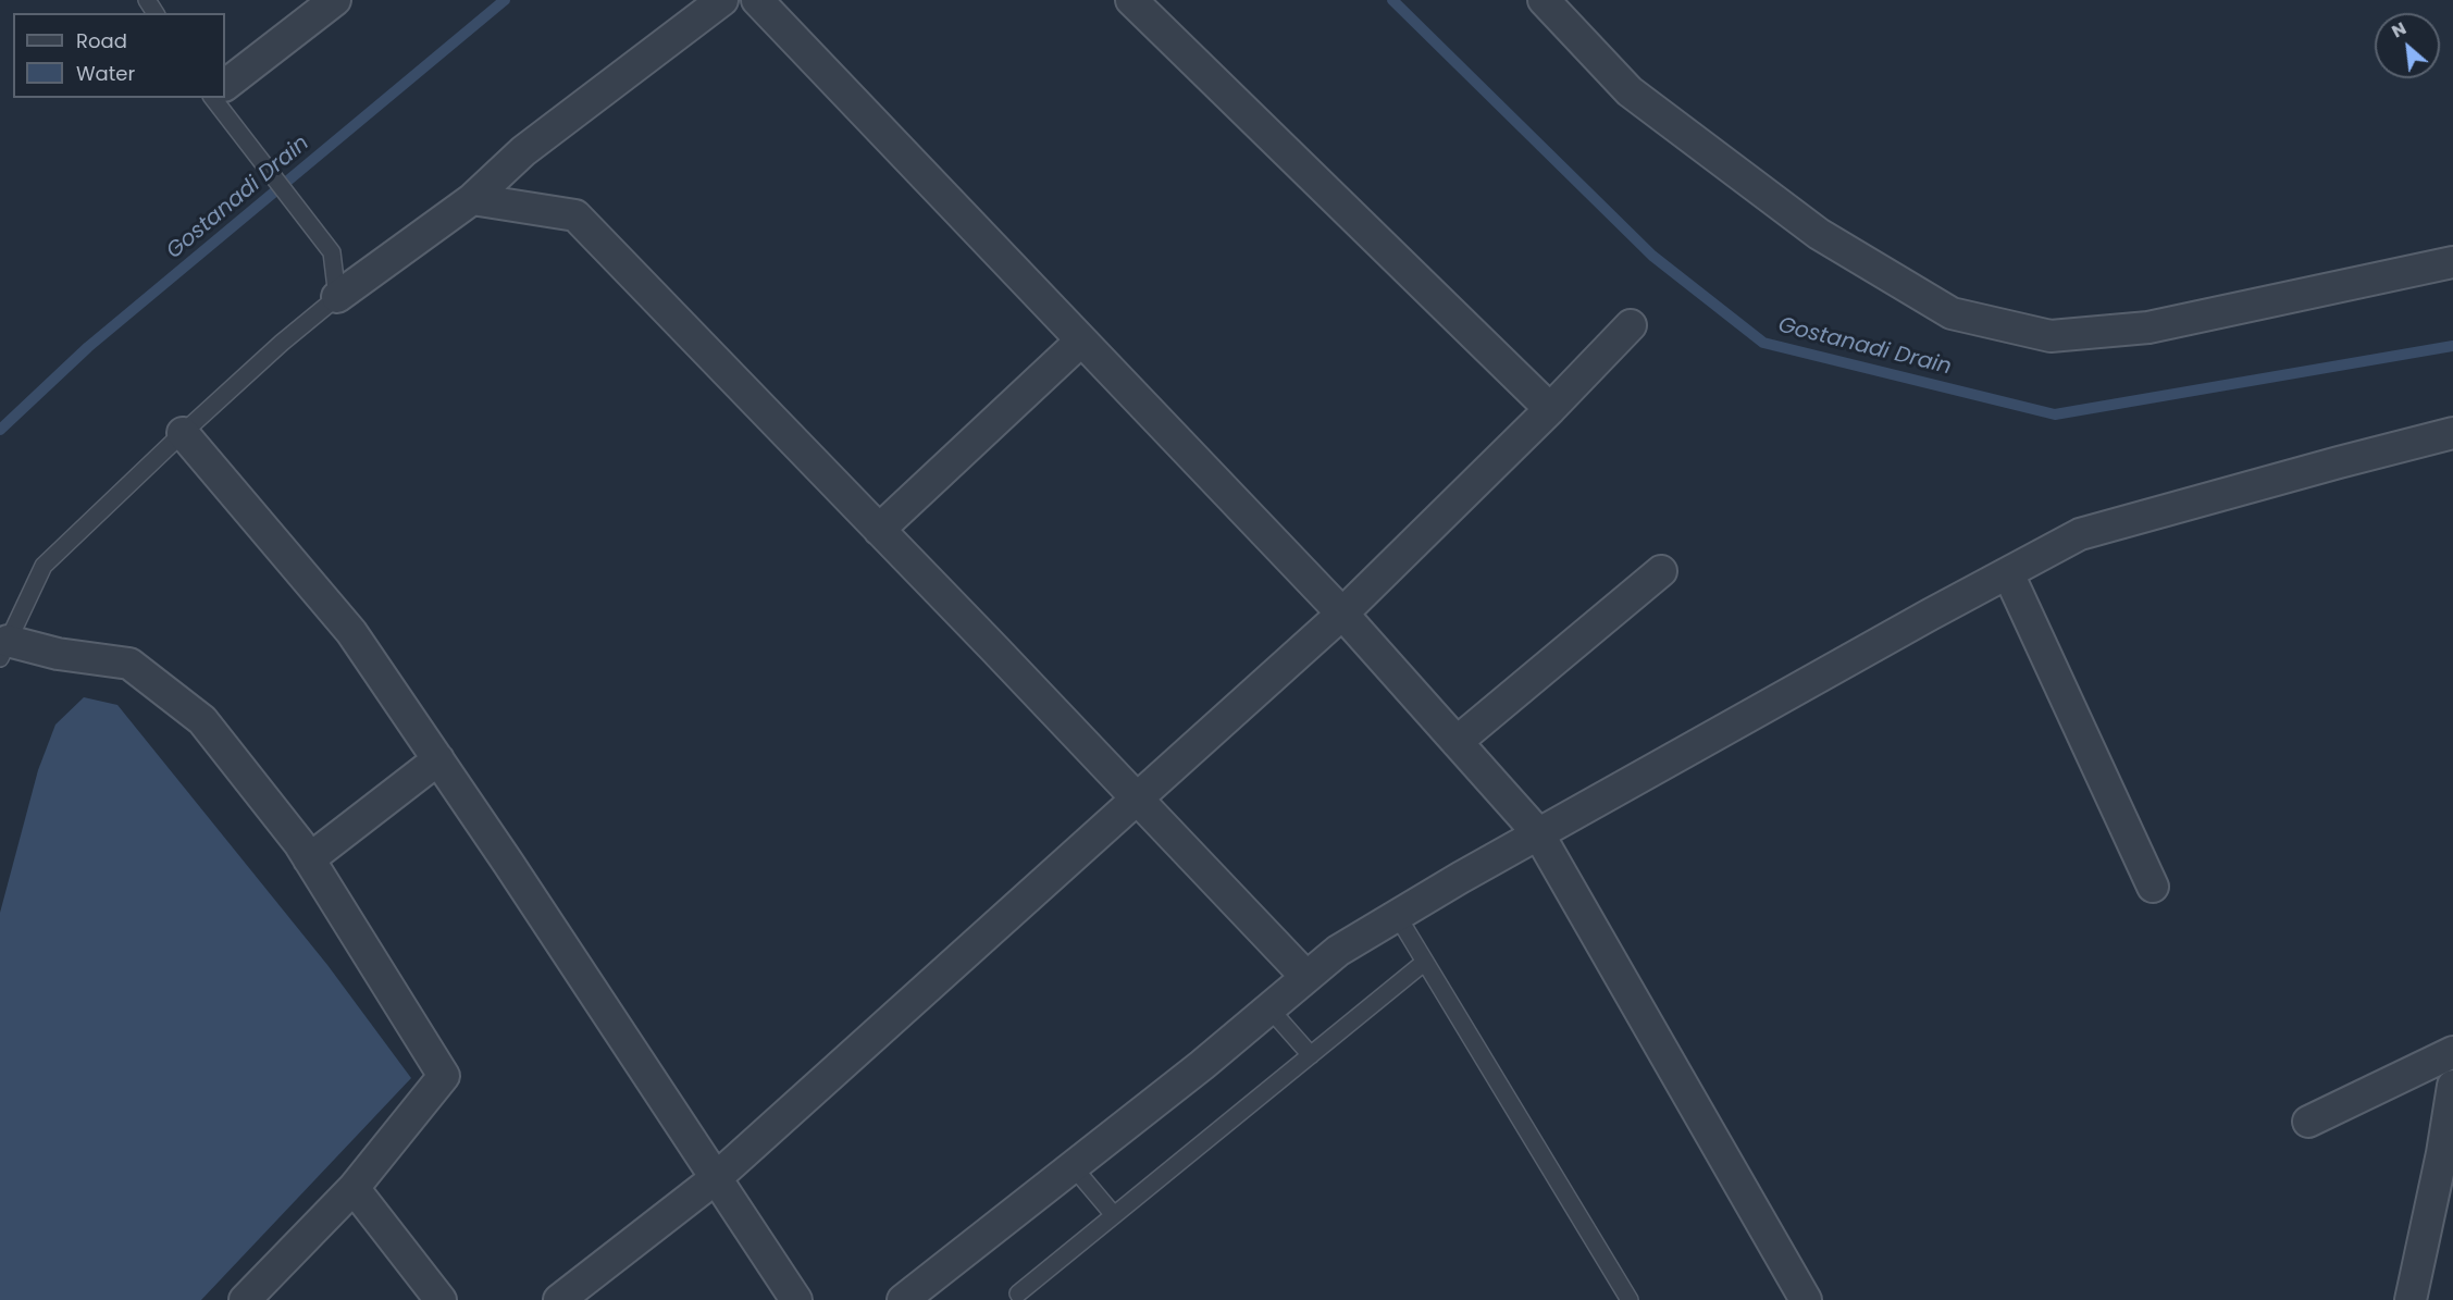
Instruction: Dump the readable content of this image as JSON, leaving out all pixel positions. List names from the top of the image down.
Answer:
{
  "water": ["Gostanadi Drain"],
  "legend": ["Road", "Water"],
  "north": "top left"
}
